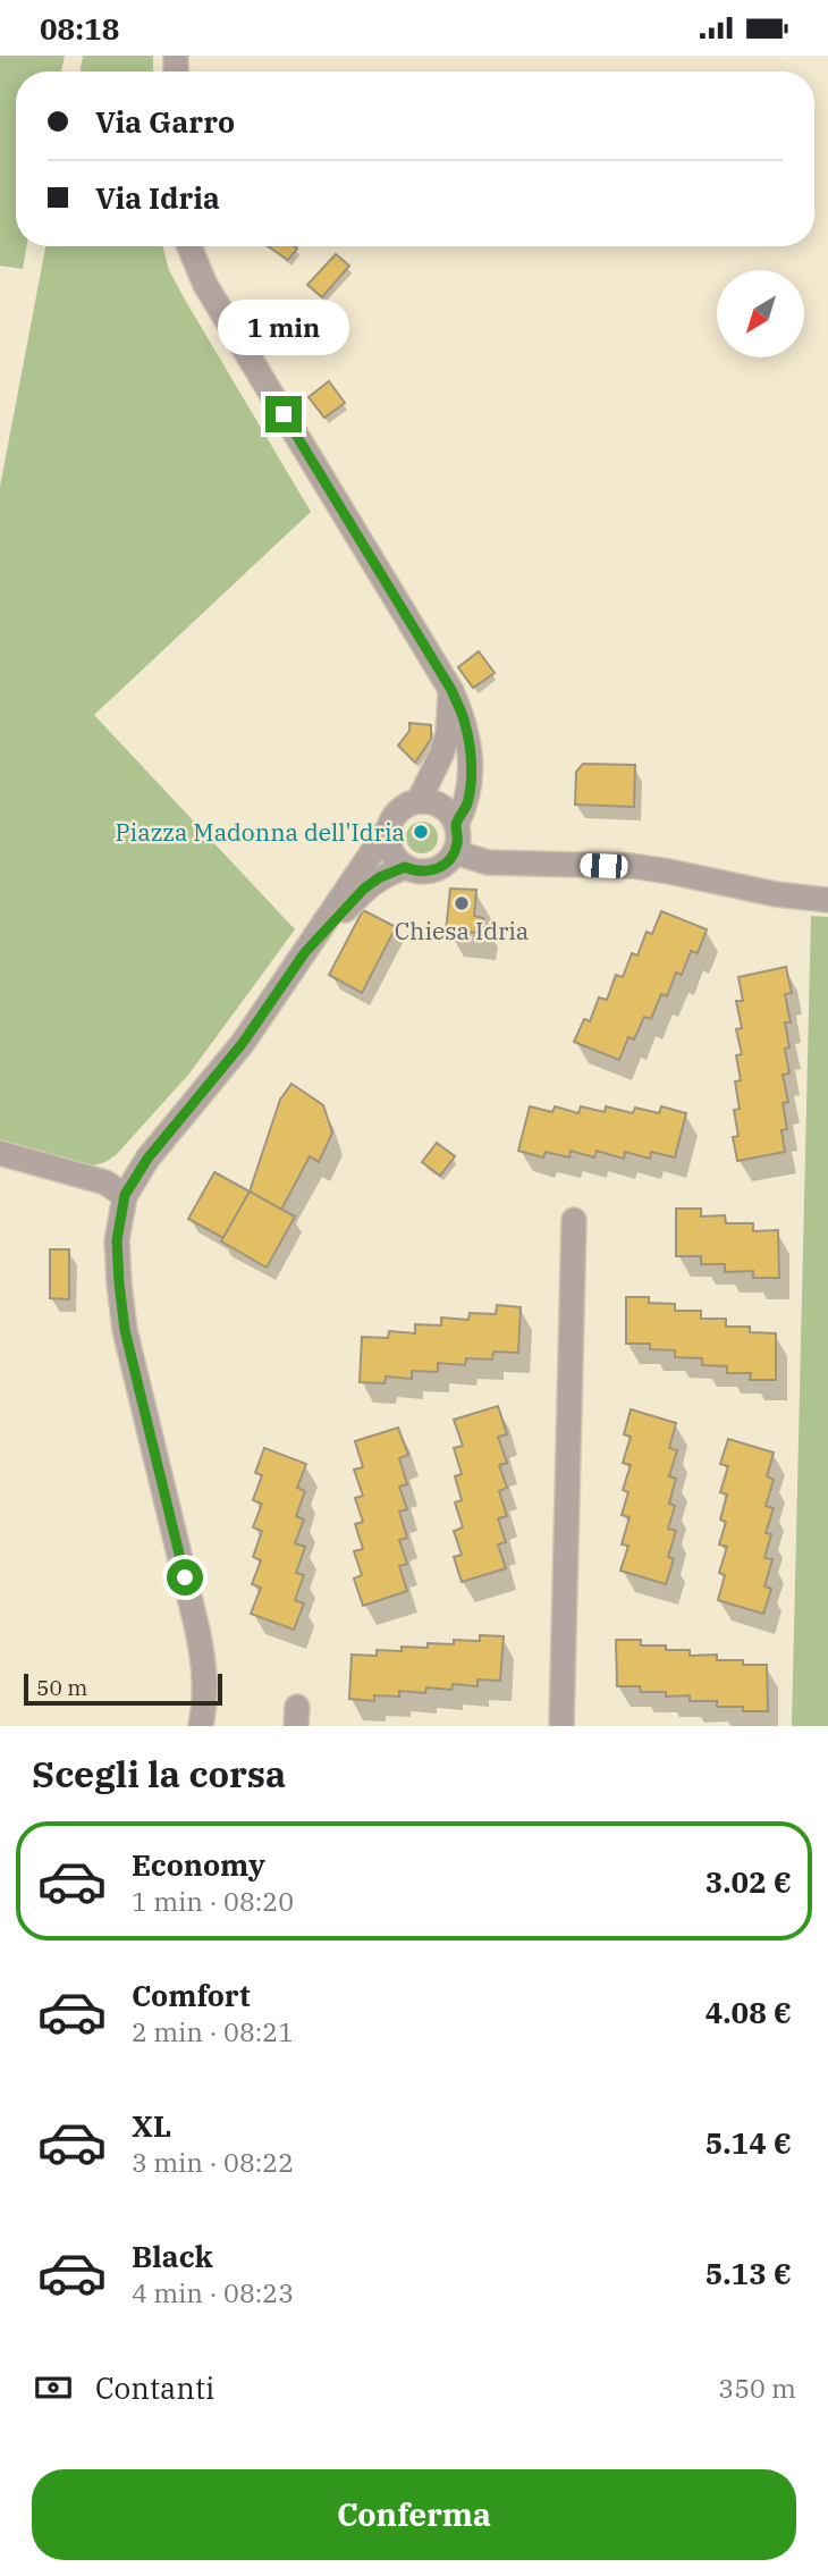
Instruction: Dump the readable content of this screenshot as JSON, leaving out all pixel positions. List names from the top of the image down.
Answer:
{
  "places": ["Piazza Madonna dell'Idria", "Chiesa Idria"],
  "scale_bar": "50 m",
  "north": "bottom left",
  "page": {
    "status": "08:18",
    "banner": ["Via Garro", "Via Idria"],
    "bubble": "1 min",
    "scale": "50 m",
    "heading": "Scegli la corsa",
    "list": [
      {
        "name": "Economy",
        "note": "1 min · 08:20",
        "value": "3.02 €"
      },
      {
        "name": "Comfort",
        "note": "2 min · 08:21",
        "value": "4.08 €"
      },
      {
        "name": "XL",
        "note": "3 min · 08:22",
        "value": "5.14 €"
      },
      {
        "name": "Black",
        "note": "4 min · 08:23",
        "value": "5.13 €"
      }
    ],
    "pay": ["Contanti", "350 m"],
    "buttons": "Conferma"
  }
}
